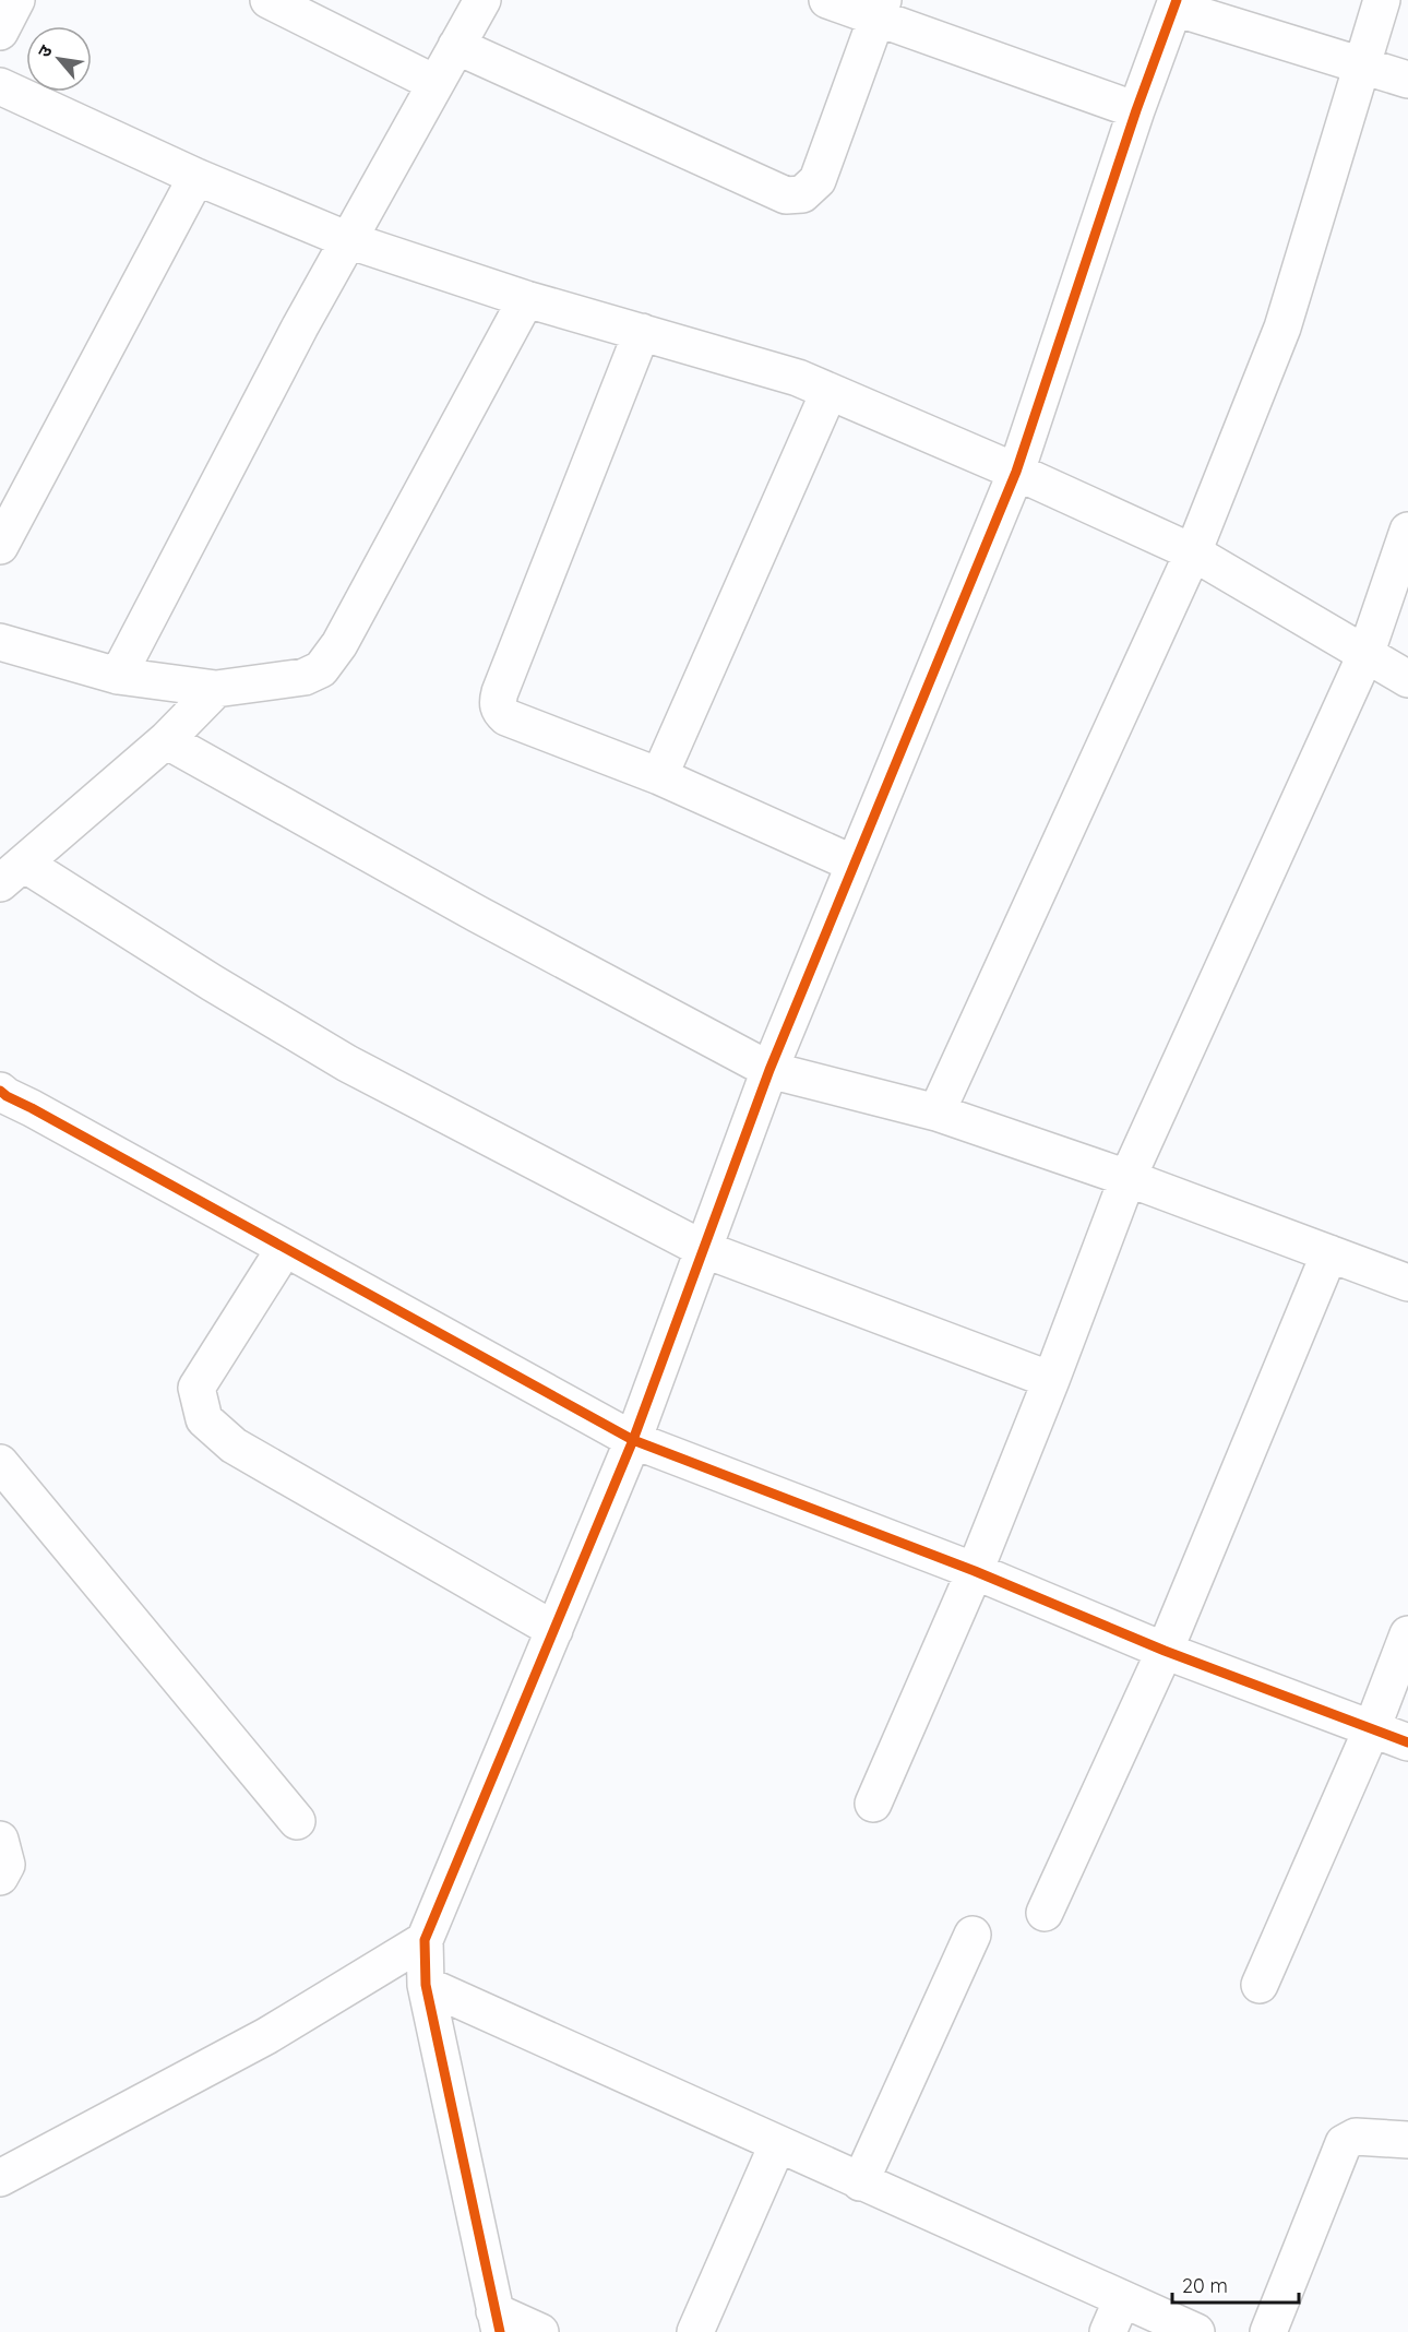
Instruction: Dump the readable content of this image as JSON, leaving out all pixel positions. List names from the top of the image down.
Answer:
{
  "scale_bar": "20 m",
  "north": "top left"
}
